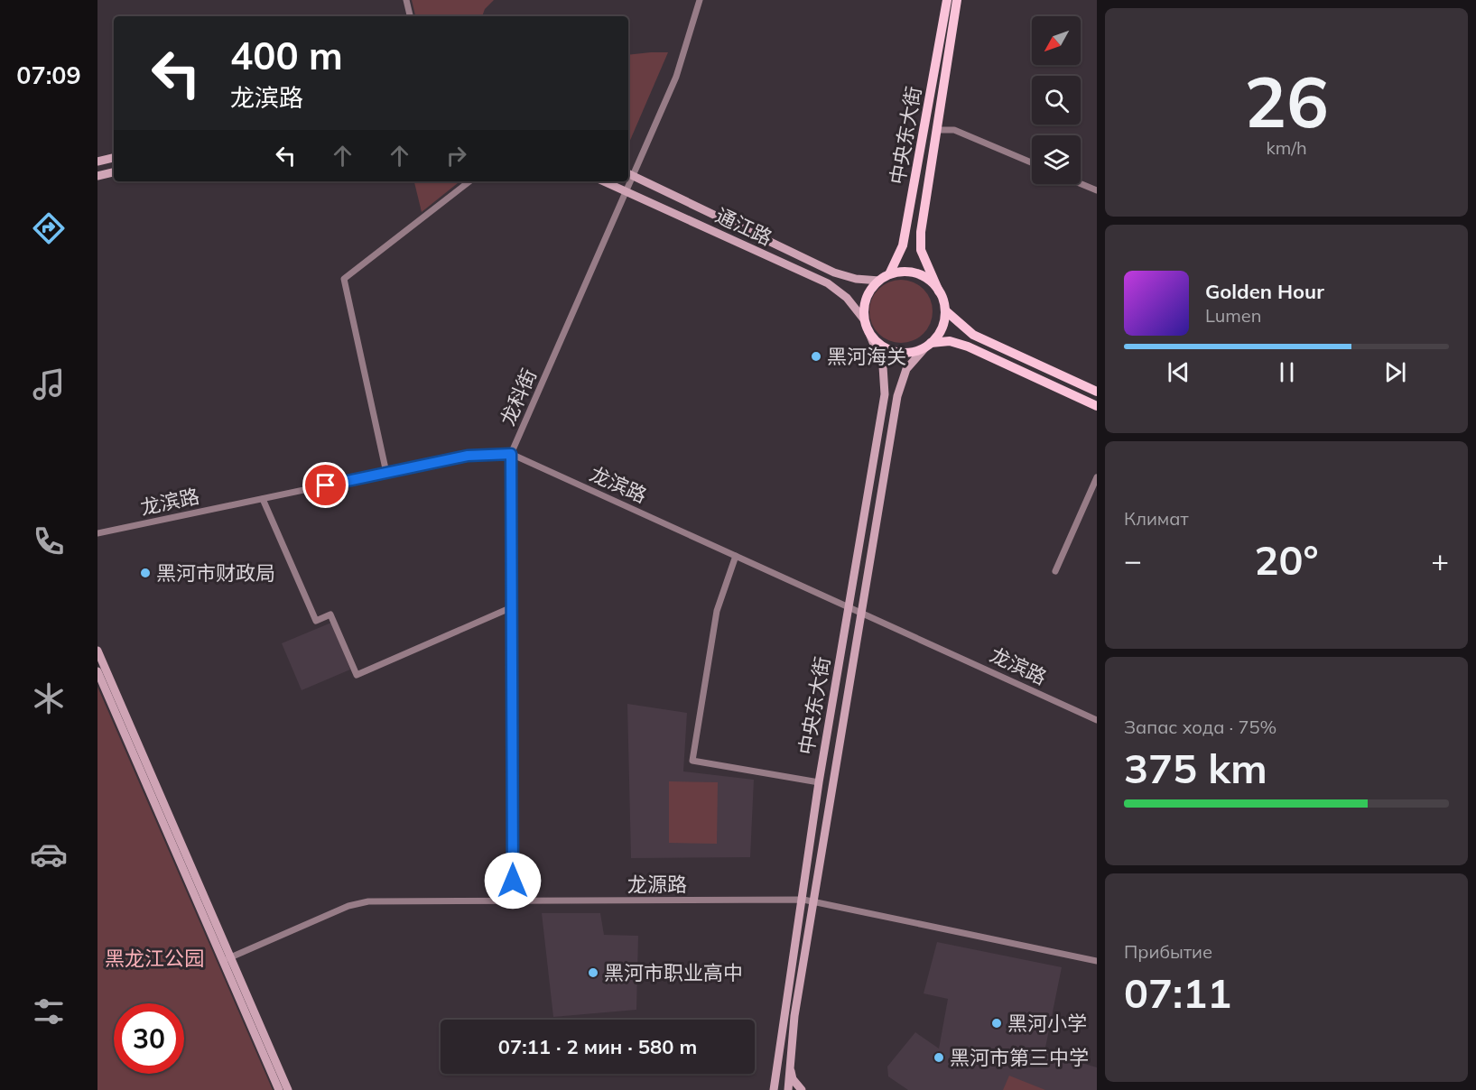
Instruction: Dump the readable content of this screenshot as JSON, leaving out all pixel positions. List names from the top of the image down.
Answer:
{
  "streets": {
    "main road": ["中央东大街", "通江路"],
    "street": ["龙科街", "龙滨路", "龙源路"]
  },
  "crossings": [
    ["中央东大街", "通江路"],
    ["中央东大街", "龙滨路"],
    ["中央东大街", "龙源路"],
    ["通江路", "龙科街"],
    ["龙科街", "龙滨路"],
    ["龙科街", "龙源路"]
  ],
  "parks": ["黑龙江公园"],
  "places": [
    "黑河海关",
    "黑河市财政局",
    "黑河市职业高中",
    "黑河小学",
    "黑河市第三中学"
  ],
  "north": "bottom left",
  "page": {
    "tabs": "07:09",
    "tile": [
      ["26", "km/h"],
      "Климат",
      ["Запас хода · 75%", "375 km"],
      ["Прибытие", "07:11"]
    ],
    "turn": ["400 m", "龙滨路"],
    "song": ["Golden Hour", "Lumen"],
    "heat": ["−", "20°", "+"],
    "limit": "30",
    "trip": "07:11 · 2 мин · 580 m"
  }
}
